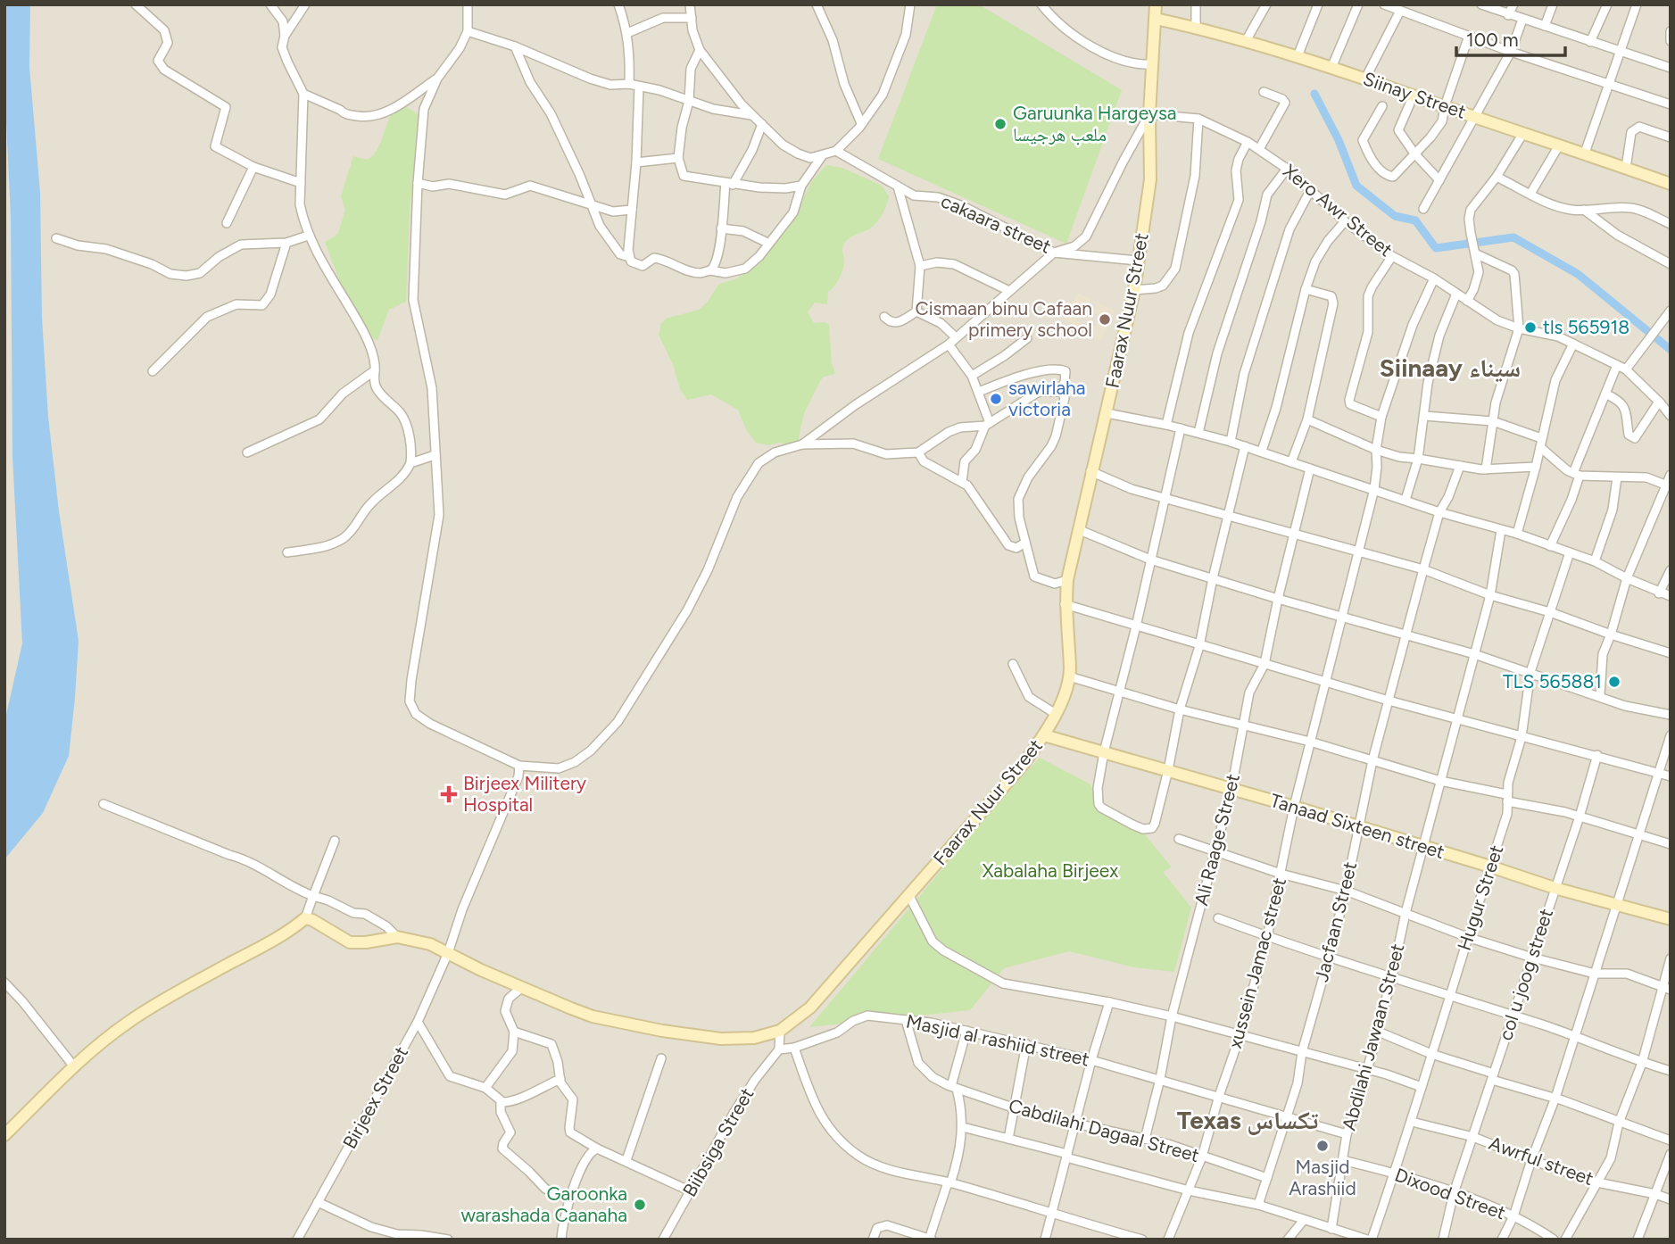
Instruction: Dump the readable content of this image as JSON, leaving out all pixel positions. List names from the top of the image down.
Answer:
{
  "streets": {
    "main road": ["Siinay Street", "Faarax Nuur Street", "Tanaad Sixteen street"],
    "street": [
      "Xero Awr Street",
      "cakaara street",
      "Ali Raage Street",
      "Hugur Street",
      "Jacfaan Street",
      "xussein Jamac street",
      "col u joog street",
      "Abdilahi Jawaan Street",
      "Masjid al rashiid street",
      "Birjeex Street",
      "Cabdilahi Dagaal Street",
      "Biibsiga Street",
      "Awrful street",
      "Dixood Street"
    ]
  },
  "crossings": [
    ["Siinay Street", "Faarax Nuur Street"],
    ["Xero Awr Street", "cakaara street"],
    ["Xero Awr Street", "Faarax Nuur Street"],
    ["Xero Awr Street", "xussein Jamac street"],
    ["cakaara street", "Faarax Nuur Street"],
    ["Faarax Nuur Street", "Tanaad Sixteen street"],
    ["Faarax Nuur Street", "Birjeex Street"],
    ["Tanaad Sixteen street", "Ali Raage Street"],
    ["Tanaad Sixteen street", "Hugur Street"],
    ["Tanaad Sixteen street", "Jacfaan Street"],
    ["Tanaad Sixteen street", "xussein Jamac street"],
    ["Tanaad Sixteen street", "col u joog street"],
    ["Tanaad Sixteen street", "Abdilahi Jawaan Street"],
    ["Ali Raage Street", "Masjid al rashiid street"],
    ["Ali Raage Street", "Cabdilahi Dagaal Street"],
    ["Hugur Street", "Awrful street"],
    ["Hugur Street", "Dixood Street"],
    ["Jacfaan Street", "Masjid al rashiid street"],
    ["Jacfaan Street", "Cabdilahi Dagaal Street"],
    ["xussein Jamac street", "Masjid al rashiid street"],
    ["xussein Jamac street", "Cabdilahi Dagaal Street"],
    ["col u joog street", "Awrful street"],
    ["col u joog street", "Dixood Street"],
    ["Abdilahi Jawaan Street", "Masjid al rashiid street"],
    ["Abdilahi Jawaan Street", "Dixood Street"],
    ["Masjid al rashiid street", "Cabdilahi Dagaal Street"],
    ["Masjid al rashiid street", "Biibsiga Street"]
  ],
  "districts": ["Siinaay سيناء", "Texas تكساس"],
  "parks": ["Xabalaha Birjeex"],
  "places": {
    "other": [
      "Garuunka Hargeysa ملعب هرجيسا",
      "Cismaan binu Cafaan primery school",
      "tls 565918",
      "sawirlaha victoria",
      "TLS 565881",
      "Masjid Arashiid",
      "Garoonka warashada Caanaha"
    ],
    "health": ["Birjeex Militery Hospital"]
  },
  "scale_bar": "100 m"
}
